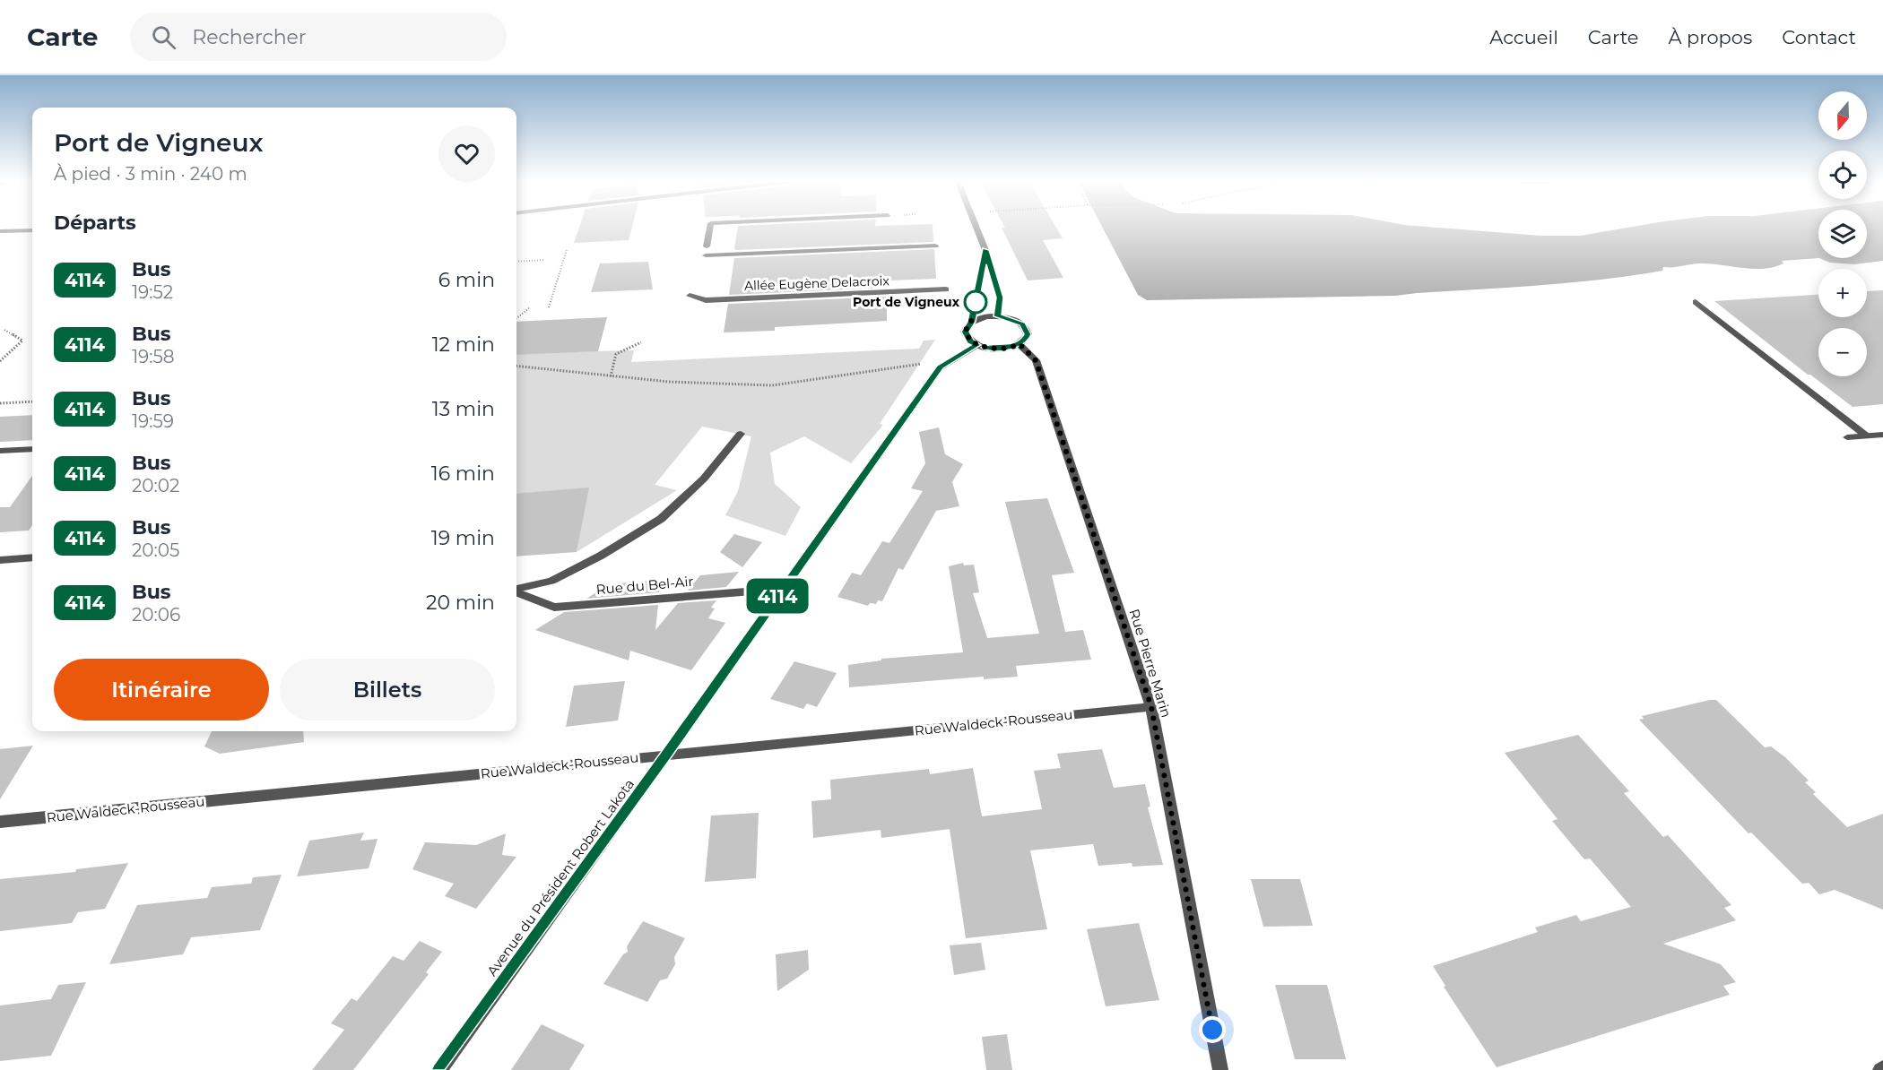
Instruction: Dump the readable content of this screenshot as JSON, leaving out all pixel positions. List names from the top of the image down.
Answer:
{
  "streets": {
    "street": [
      "Allée Eugène Delacroix",
      "Rue du Bel-Air",
      "Rue Pierre Marin",
      "Rue Waldeck-Rousseau",
      "Avenue du Président Robert Lakota"
    ]
  },
  "crossings": [
    ["Rue du Bel-Air", "Avenue du Président Robert Lakota"],
    ["Rue Pierre Marin", "Rue Waldeck-Rousseau"],
    ["Rue Waldeck-Rousseau", "Avenue du Président Robert Lakota"]
  ],
  "places": ["Port de Vigneux"],
  "lines": ["bus line 4114"],
  "north": "bottom",
  "page": {
    "header": "Carte",
    "search": "Rechercher",
    "nav": [
      "Accueil",
      "Carte",
      "À propos",
      "Contact"
    ],
    "on_map": "4114",
    "map_buttons": ["+", "−"],
    "heading": [
      ["Port de Vigneux", "À pied · 3 min · 240 m"],
      "Départs"
    ],
    "list": [
      {
        "mark": "4114",
        "name": "Bus",
        "note": "19:52",
        "value": "6 min"
      },
      {
        "mark": "4114",
        "name": "Bus",
        "note": "19:58",
        "value": "12 min"
      },
      {
        "mark": "4114",
        "name": "Bus",
        "note": "19:59",
        "value": "13 min"
      },
      {
        "mark": "4114",
        "name": "Bus",
        "note": "20:02",
        "value": "16 min"
      },
      {
        "mark": "4114",
        "name": "Bus",
        "note": "20:05",
        "value": "19 min"
      },
      {
        "mark": "4114",
        "name": "Bus",
        "note": "20:06",
        "value": "20 min"
      }
    ],
    "buttons": ["Itinéraire", "Billets"]
  }
}
